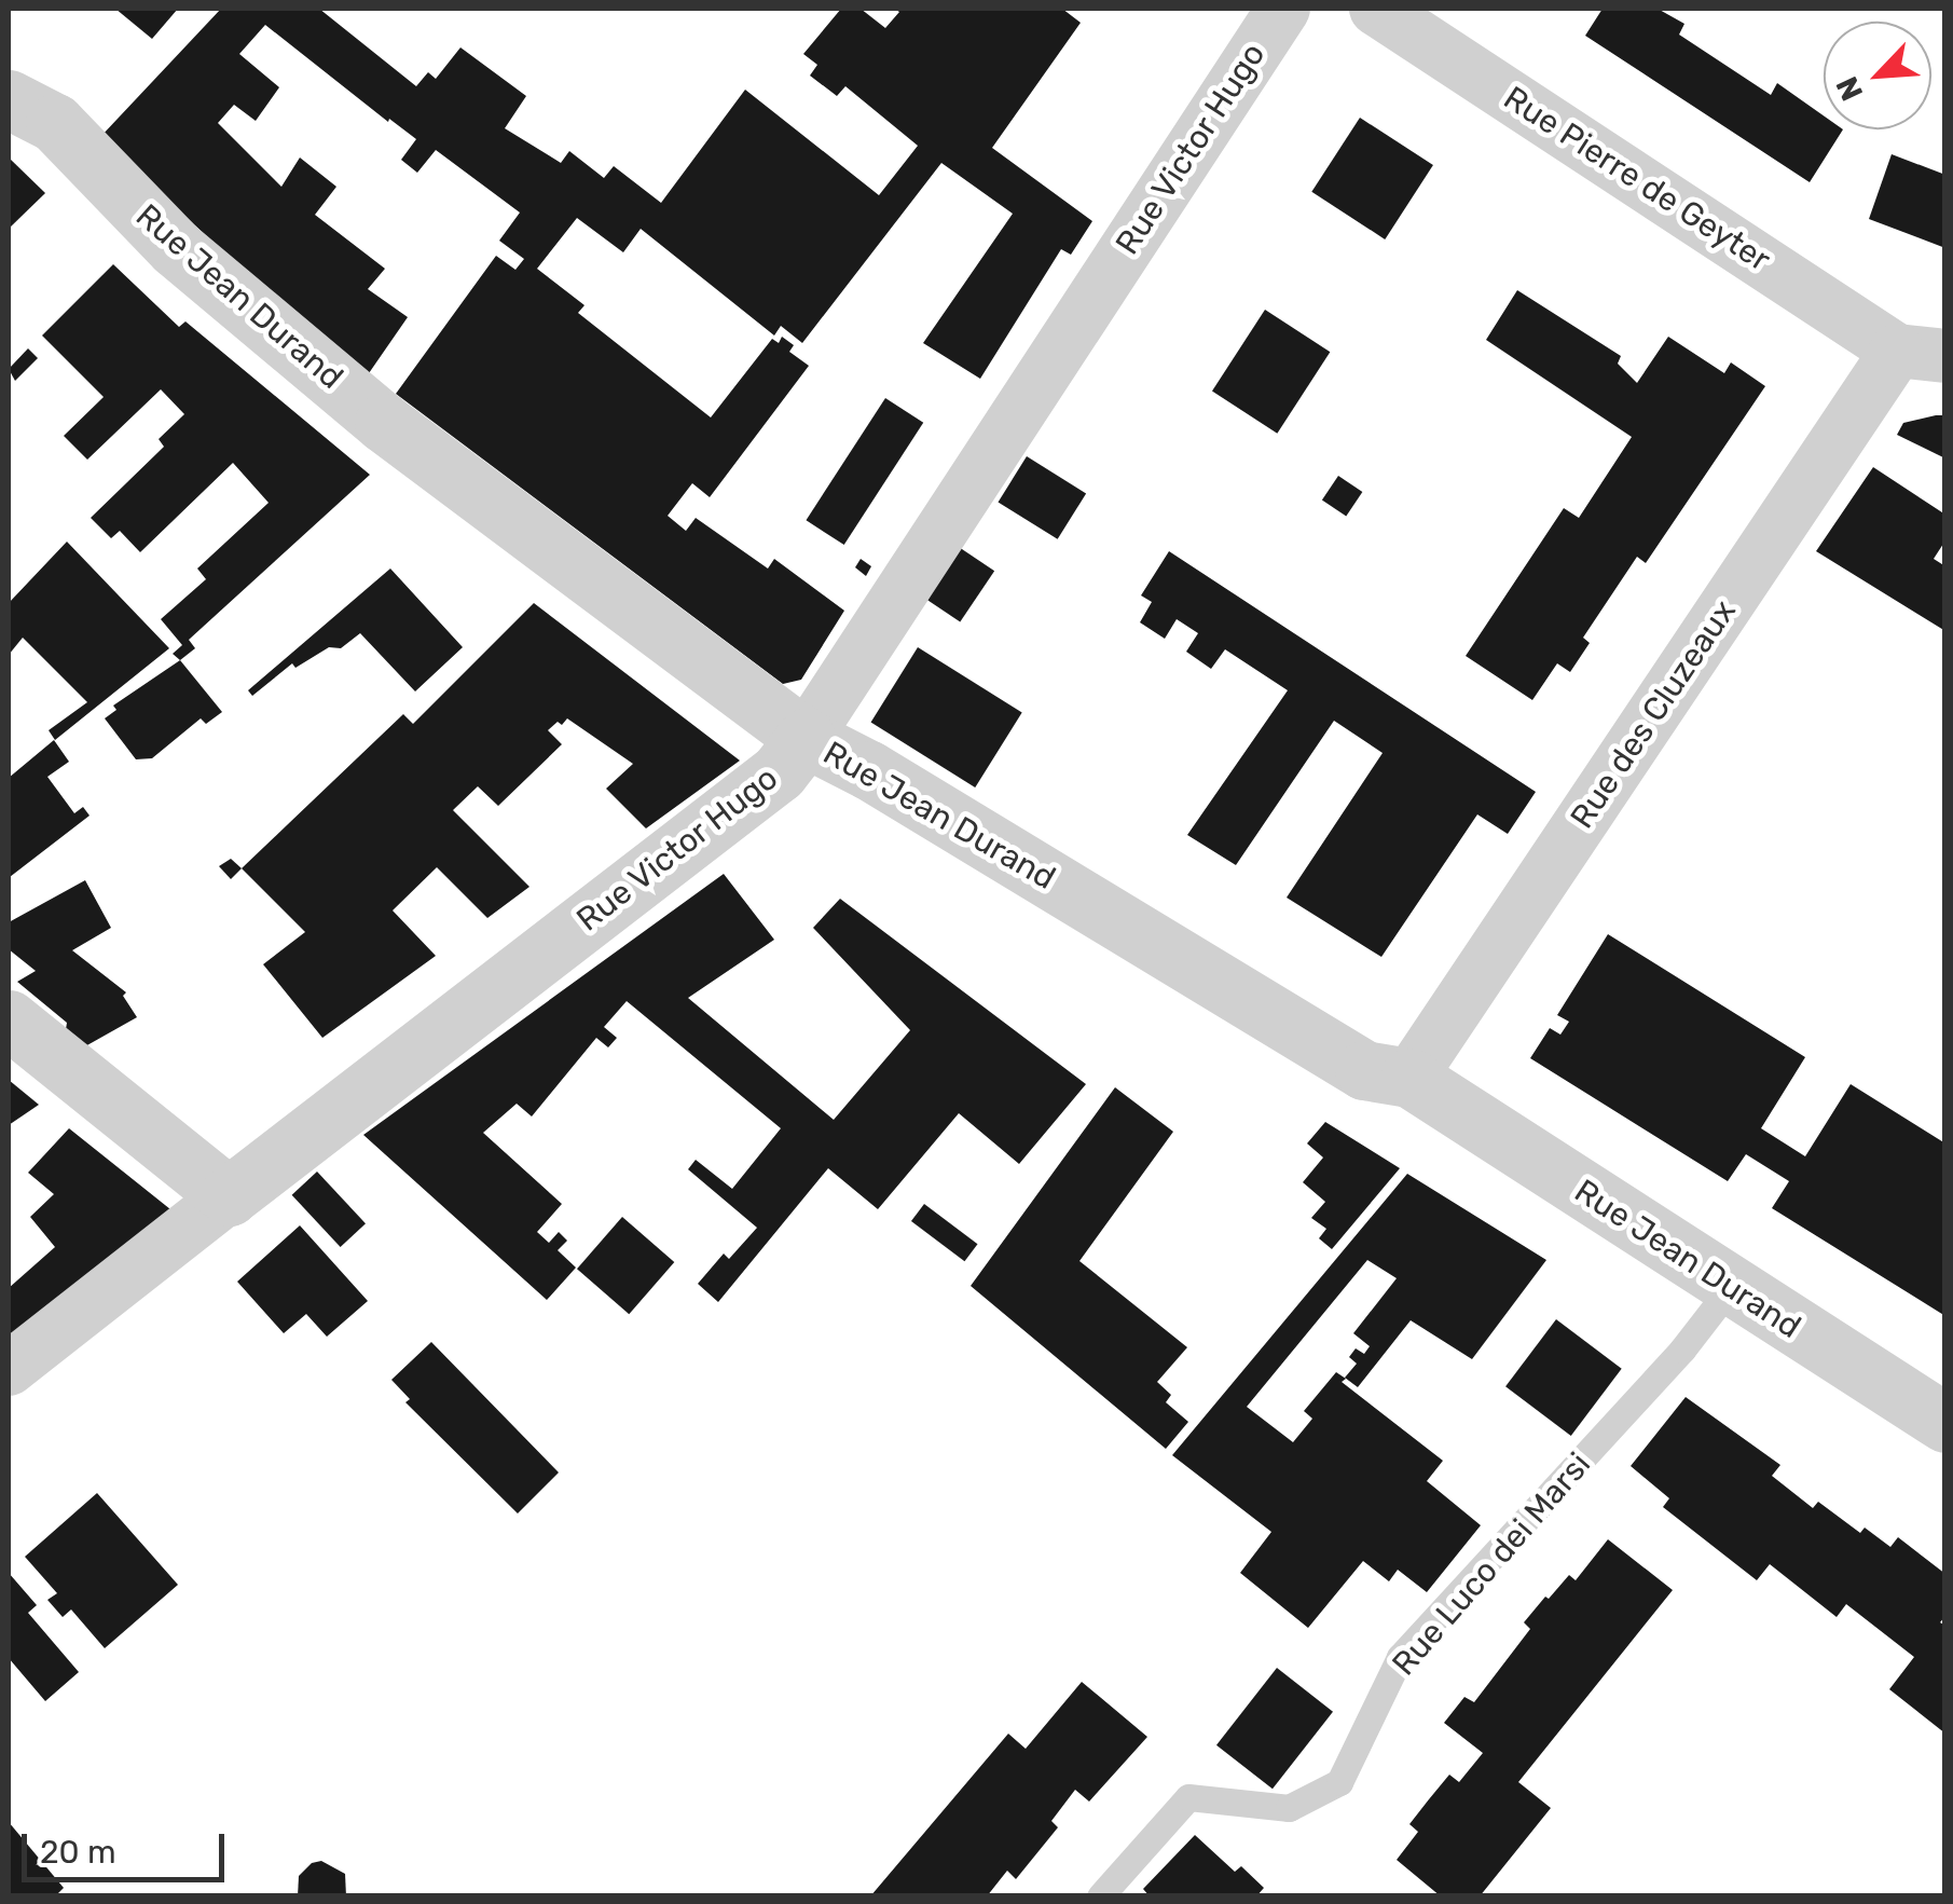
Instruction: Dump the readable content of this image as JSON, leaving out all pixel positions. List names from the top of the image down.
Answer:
{
  "streets": {
    "street": [
      "Rue Victor Hugo",
      "Rue Pierre de Geyter",
      "Rue Jean Durand",
      "Rue des Cluzeaux"
    ],
    "lane": ["Rue Luco dei Marsi"]
  },
  "crossings": [
    ["Rue Victor Hugo", "Rue Jean Durand"],
    ["Rue Pierre de Geyter", "Rue des Cluzeaux"],
    ["Rue Jean Durand", "Rue des Cluzeaux"],
    ["Rue Jean Durand", "Rue Luco dei Marsi"]
  ],
  "scale_bar": "20 m",
  "north": "bottom left"
}
